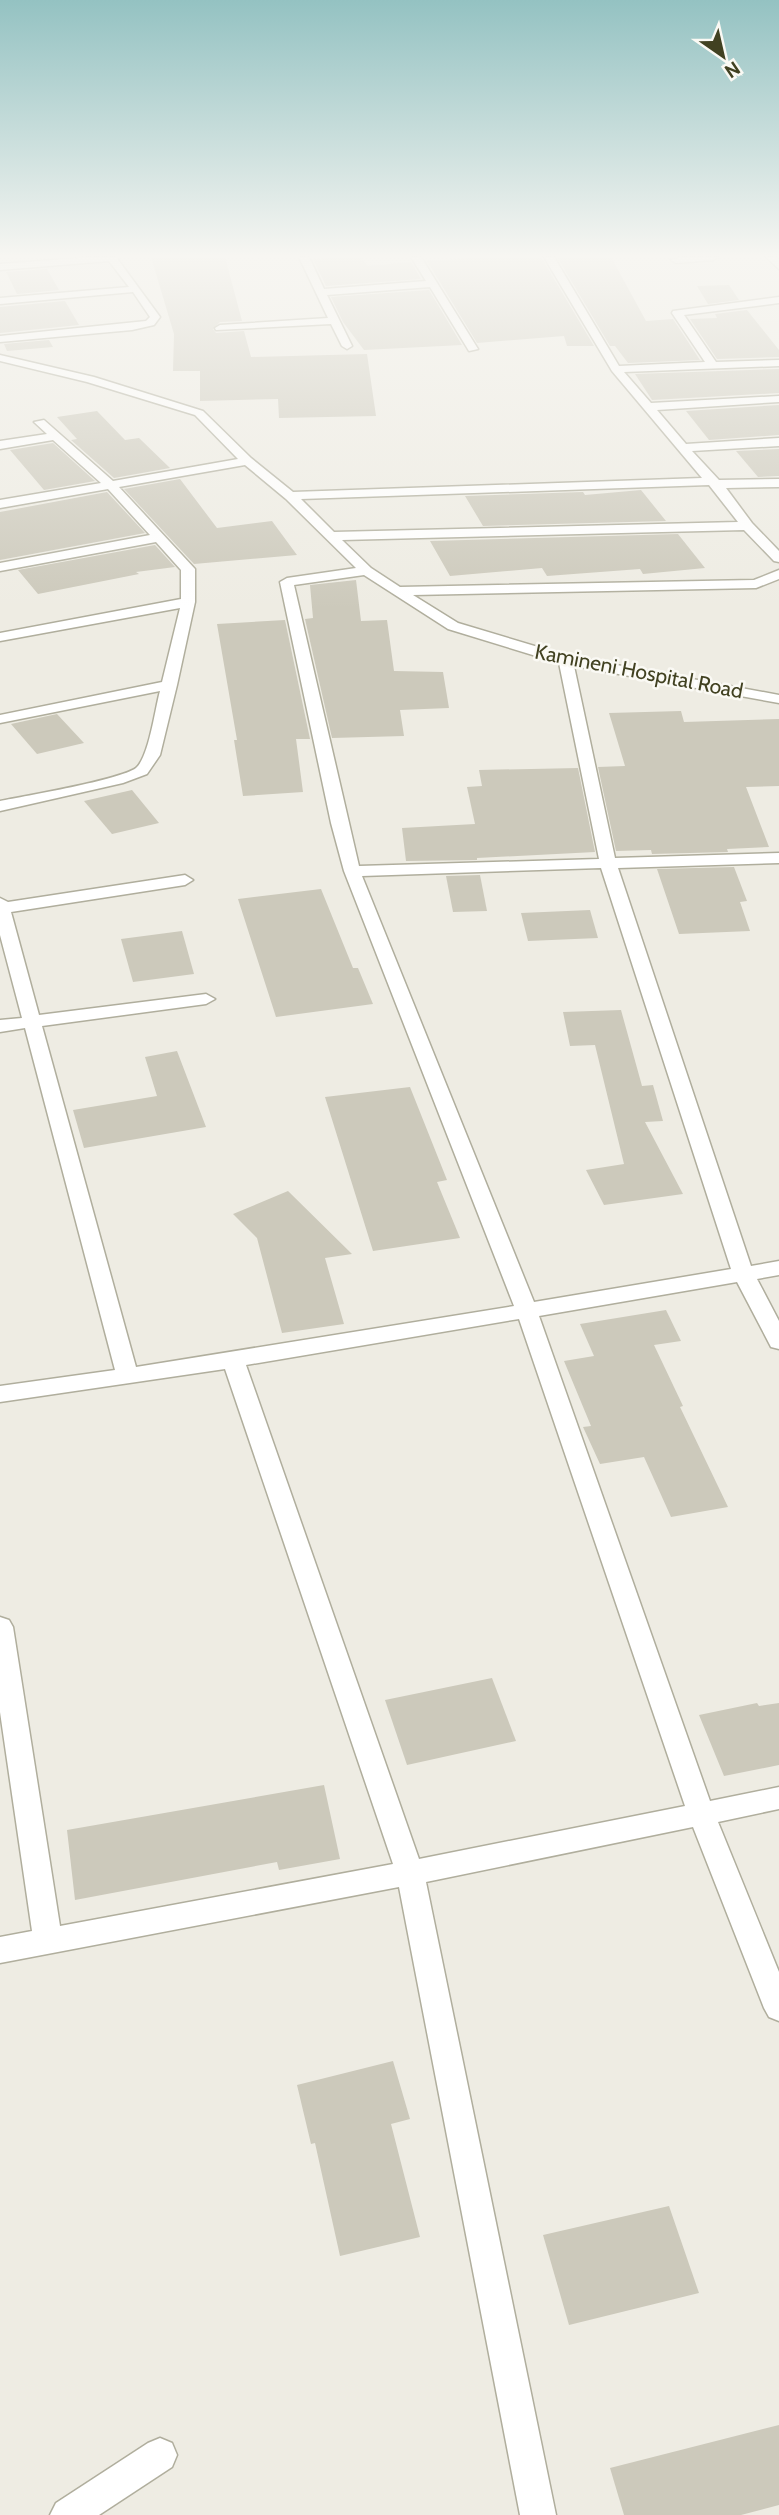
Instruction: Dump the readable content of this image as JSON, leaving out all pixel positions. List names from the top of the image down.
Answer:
{
  "streets": {
    "street": ["Kamineni Hospital Road"]
  },
  "north": "bottom right"
}
